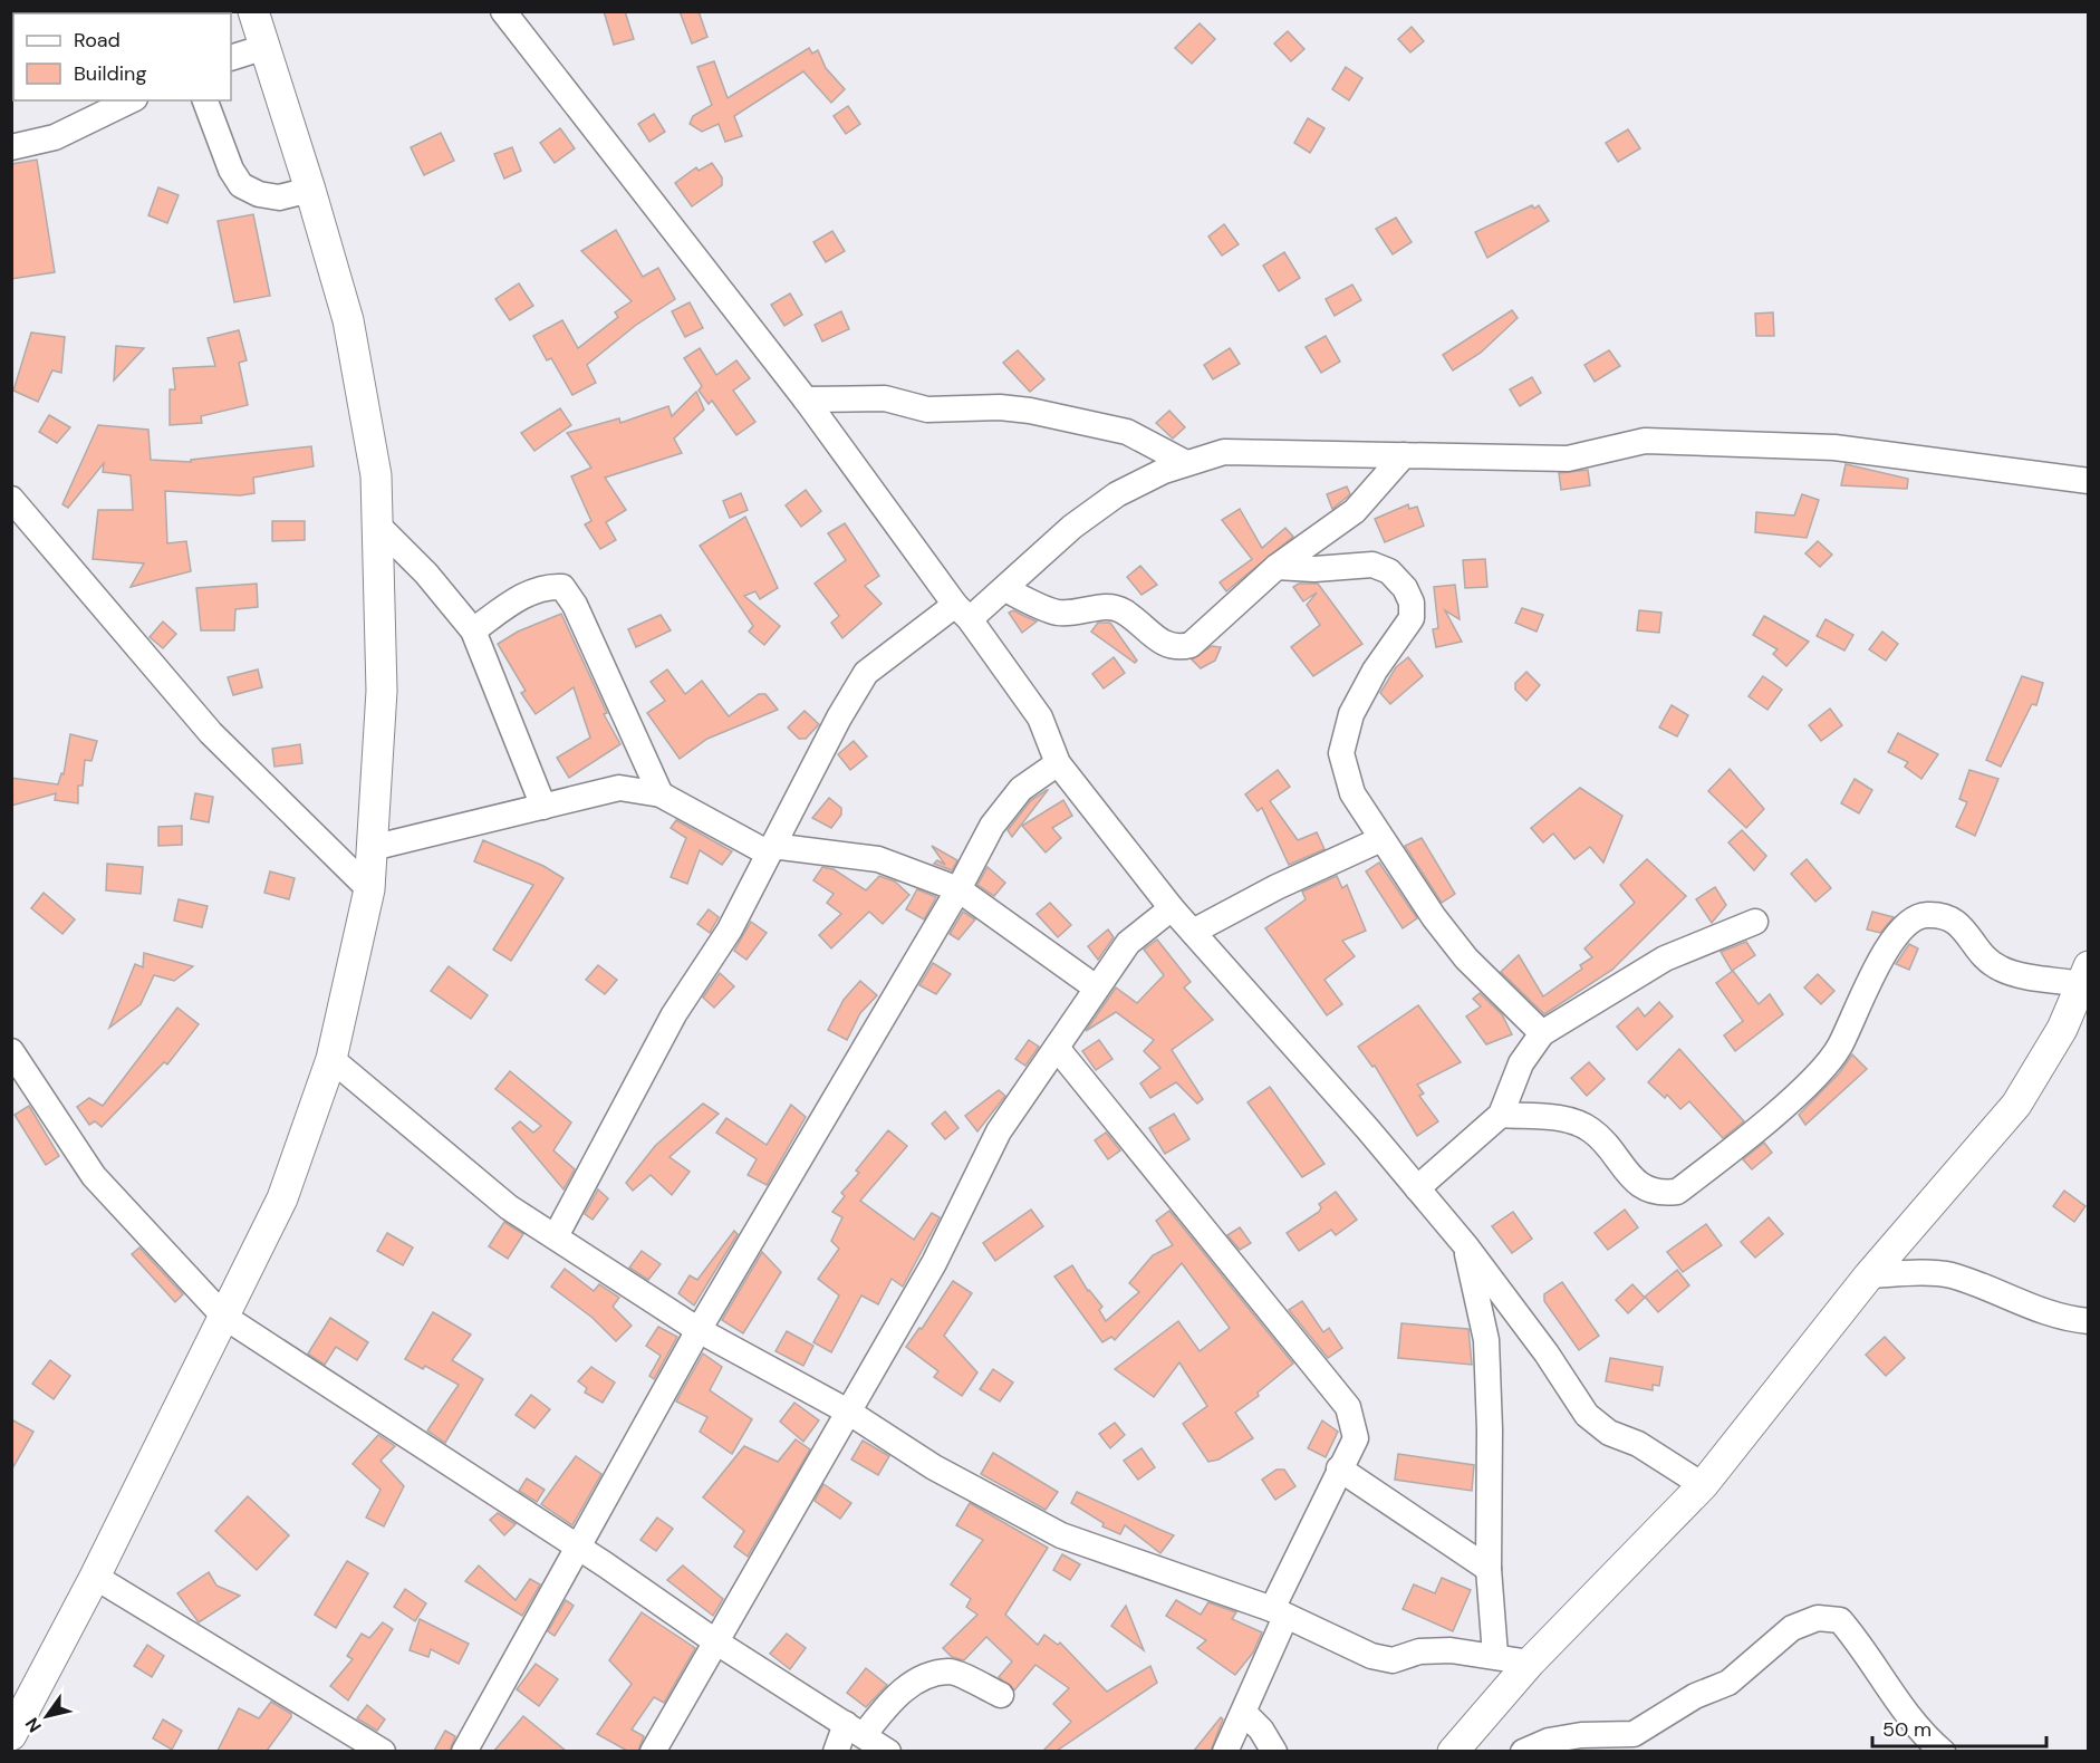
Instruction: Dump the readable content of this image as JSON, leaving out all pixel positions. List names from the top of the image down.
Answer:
{
  "legend": ["Road", "Building"],
  "scale_bar": "50 m",
  "north": "bottom left"
}
